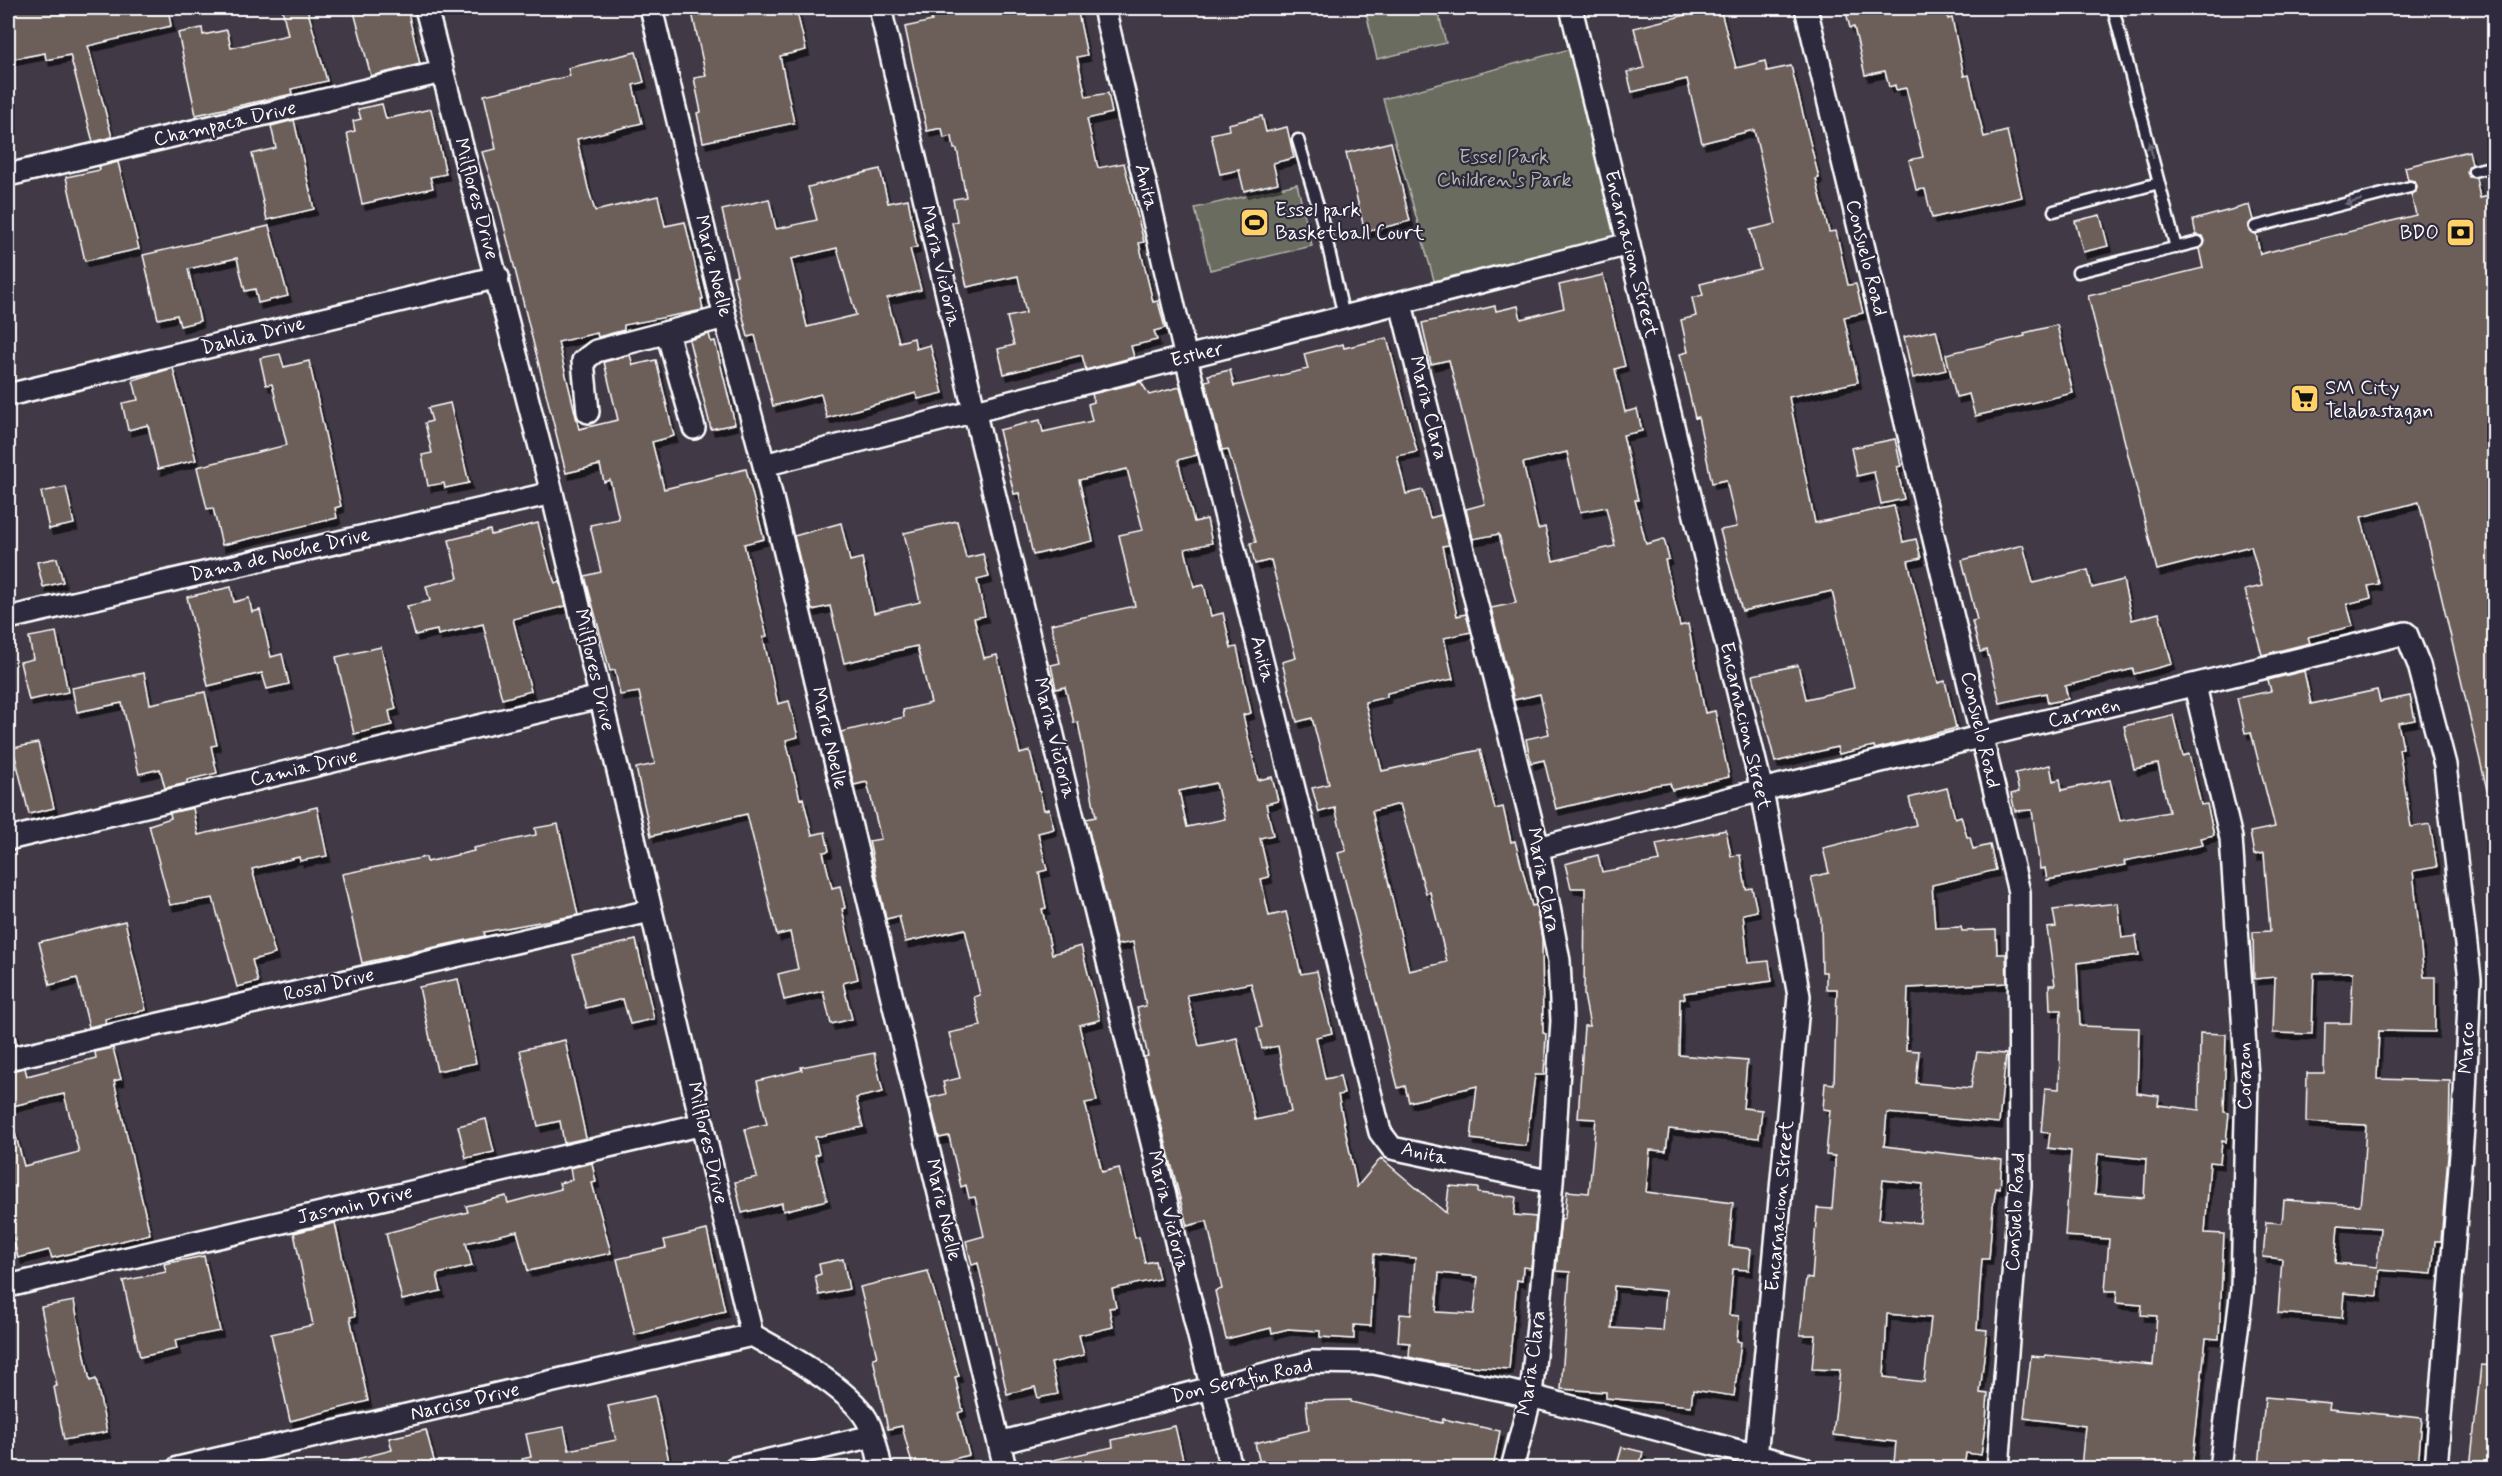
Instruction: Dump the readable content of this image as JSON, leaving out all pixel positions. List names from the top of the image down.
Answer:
{
  "streets": {
    "street": [
      "Champaca Drive",
      "Anita",
      "Milflores Drive",
      "Encarnacion Street",
      "Consuelo Road",
      "Marie Noelle",
      "Maria Victoria",
      "Dahlia Drive",
      "Esther",
      "Maria Clara",
      "Dama de Noche Drive",
      "Carmen",
      "Camia Drive",
      "Rosal Drive",
      "Marco",
      "Corazon",
      "Jasmin Drive",
      "Don Serafin Road",
      "Narciso Drive"
    ]
  },
  "crossings": [
    ["Champaca Drive", "Milflores Drive"],
    ["Anita", "Esther"],
    ["Anita", "Maria Clara"],
    ["Milflores Drive", "Dahlia Drive"],
    ["Milflores Drive", "Dama de Noche Drive"],
    ["Milflores Drive", "Camia Drive"],
    ["Milflores Drive", "Rosal Drive"],
    ["Milflores Drive", "Jasmin Drive"],
    ["Milflores Drive", "Narciso Drive"],
    ["Encarnacion Street", "Esther"],
    ["Encarnacion Street", "Carmen"],
    ["Encarnacion Street", "Don Serafin Road"],
    ["Consuelo Road", "Carmen"],
    ["Marie Noelle", "Esther"],
    ["Marie Noelle", "Don Serafin Road"],
    ["Maria Victoria", "Esther"],
    ["Maria Victoria", "Don Serafin Road"],
    ["Esther", "Maria Clara"],
    ["Maria Clara", "Carmen"],
    ["Maria Clara", "Don Serafin Road"],
    ["Carmen", "Marco"],
    ["Carmen", "Corazon"]
  ],
  "parks": ["Essel Park Children's Park"],
  "places": {
    "sports": ["Essel park Basketball Court"],
    "bank": ["BDO"],
    "supermarket": ["SM City Telabastagan"]
  }
}
